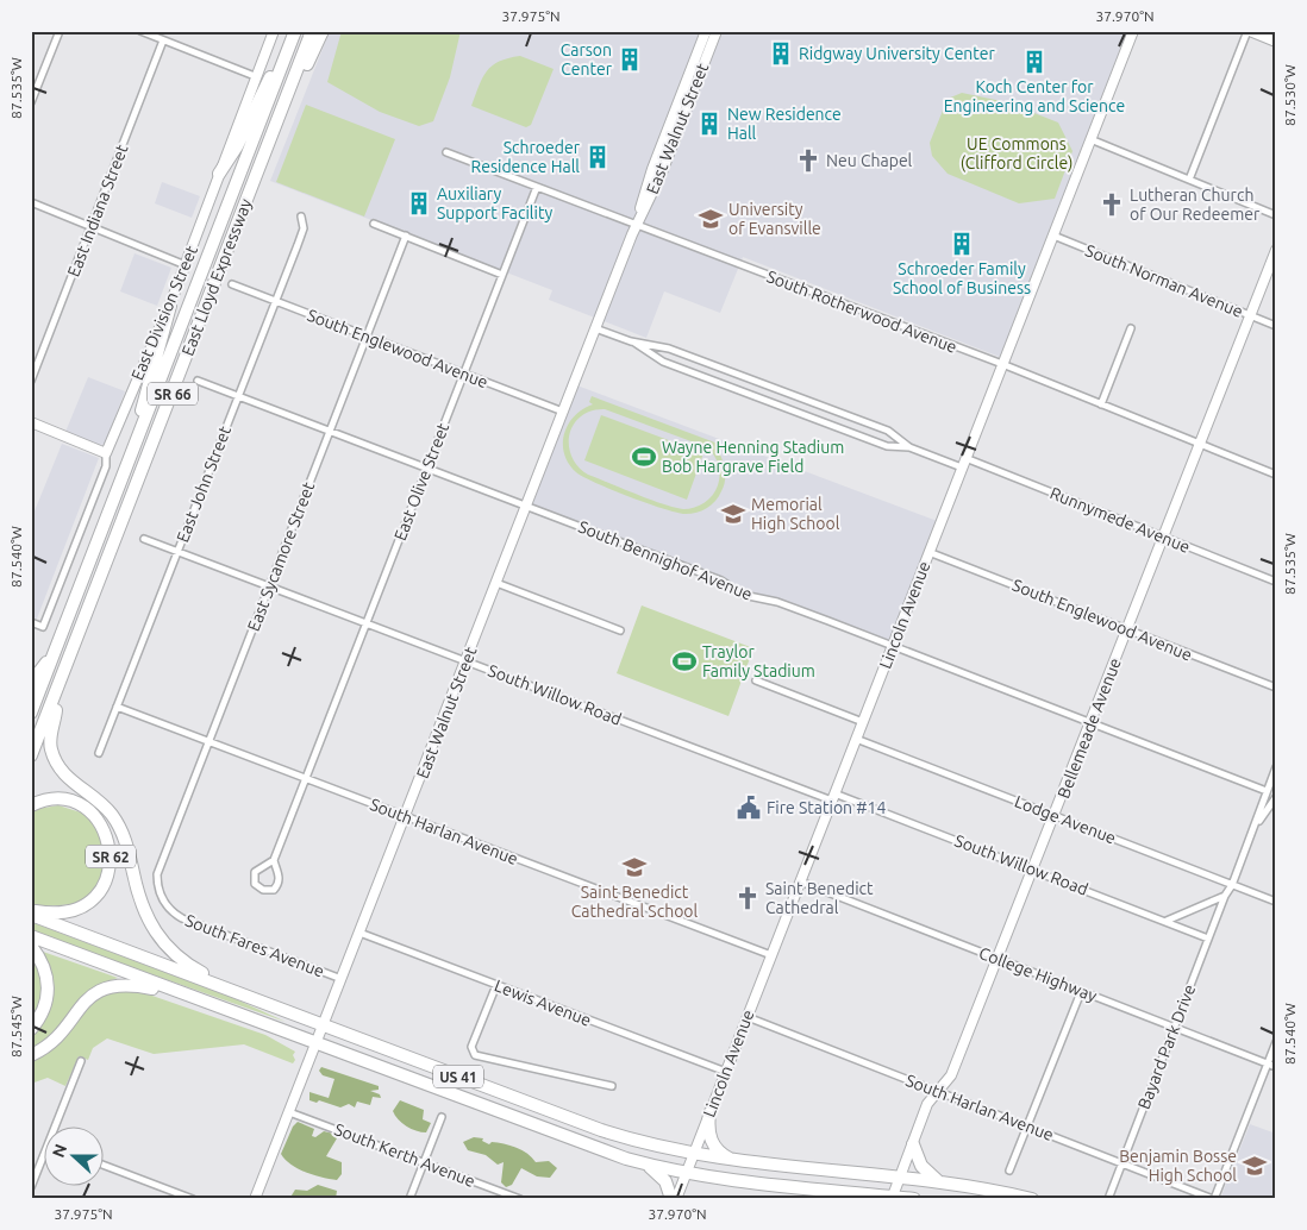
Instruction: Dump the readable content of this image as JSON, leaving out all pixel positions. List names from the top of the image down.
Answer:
{
  "streets": {
    "highway": [
      "East Lloyd Expressway",
      "SR 66",
      "SR 62",
      "US 41"
    ],
    "street": [
      "East Walnut Street",
      "East Indiana Street",
      "South Norman Avenue",
      "South Rotherwood Avenue",
      "East Division Street",
      "South Englewood Avenue",
      "East Olive Street",
      "East John Street",
      "Runnymede Avenue",
      "East Sycamore Street",
      "South Bennighof Avenue",
      "Lincoln Avenue",
      "South Willow Road",
      "Bellemeade Avenue",
      "Lodge Avenue",
      "South Harlan Avenue",
      "South Fares Avenue",
      "College Highway",
      "Lewis Avenue",
      "Bayard Park Drive",
      "South Kerth Avenue"
    ]
  },
  "crossings": [
    ["East Walnut Street", "South Rotherwood Avenue"],
    ["East Walnut Street", "South Englewood Avenue"],
    ["East Walnut Street", "Runnymede Avenue"],
    ["East Walnut Street", "South Bennighof Avenue"],
    ["East Walnut Street", "South Willow Road"],
    ["East Walnut Street", "South Harlan Avenue"],
    ["East Walnut Street", "South Fares Avenue"],
    ["East Walnut Street", "Lewis Avenue"],
    ["East Walnut Street", "US 41"],
    ["East Walnut Street", "South Kerth Avenue"],
    ["East Lloyd Expressway", "SR 66"],
    ["South Norman Avenue", "Lincoln Avenue"],
    ["South Norman Avenue", "Bellemeade Avenue"],
    ["South Rotherwood Avenue", "East Olive Street"],
    ["South Rotherwood Avenue", "Lincoln Avenue"],
    ["South Rotherwood Avenue", "Bellemeade Avenue"],
    ["South Englewood Avenue", "East Olive Street"],
    ["South Englewood Avenue", "East John Street"],
    ["South Englewood Avenue", "East Sycamore Street"],
    ["South Englewood Avenue", "Lincoln Avenue"],
    ["South Englewood Avenue", "Bellemeade Avenue"],
    ["East Olive Street", "South Bennighof Avenue"],
    ["East Olive Street", "South Willow Road"],
    ["East Olive Street", "South Harlan Avenue"],
    ["East John Street", "South Bennighof Avenue"],
    ["East John Street", "South Willow Road"],
    ["East John Street", "South Harlan Avenue"],
    ["Runnymede Avenue", "Lincoln Avenue"],
    ["Runnymede Avenue", "Bellemeade Avenue"],
    ["East Sycamore Street", "South Bennighof Avenue"],
    ["East Sycamore Street", "South Willow Road"],
    ["East Sycamore Street", "South Harlan Avenue"],
    ["East Sycamore Street", "South Fares Avenue"],
    ["South Bennighof Avenue", "Lincoln Avenue"],
    ["South Bennighof Avenue", "Bellemeade Avenue"],
    ["Lincoln Avenue", "South Willow Road"],
    ["Lincoln Avenue", "Lodge Avenue"],
    ["Lincoln Avenue", "South Harlan Avenue"],
    ["Lincoln Avenue", "College Highway"],
    ["Lincoln Avenue", "Lewis Avenue"],
    ["Lincoln Avenue", "US 41"],
    ["South Willow Road", "Bellemeade Avenue"],
    ["South Willow Road", "Bayard Park Drive"],
    ["Bellemeade Avenue", "Lodge Avenue"],
    ["Bellemeade Avenue", "South Harlan Avenue"],
    ["Bellemeade Avenue", "College Highway"],
    ["Bellemeade Avenue", "US 41"],
    ["Lodge Avenue", "Bayard Park Drive"],
    ["South Harlan Avenue", "Bayard Park Drive"],
    ["SR 62", "US 41"],
    ["College Highway", "Bayard Park Drive"]
  ],
  "parks": ["UE Commons (Clifford Circle)"],
  "places": {
    "building": [
      "Ridgway University Center",
      "Carson Center",
      "Koch Center for Engineering and Science",
      "New Residence Hall",
      "Schroeder Residence Hall",
      "Auxiliary Support Facility",
      "Schroeder Family School of Business"
    ],
    "church": ["Neu Chapel", "Lutheran Church of Our Redeemer", "Saint Benedict Cathedral"],
    "school or university": [
      "University of Evansville",
      "Memorial High School",
      "Saint Benedict Cathedral School",
      "Benjamin Bosse High School"
    ],
    "sports": ["Wayne Henning Stadium Bob Hargrave Field", "Traylor Family Stadium"],
    "public building": ["Fire Station #14"]
  },
  "north": "left",
  "coordinates": [
    "37.975°N",
    "37.970°N",
    "87.535°W",
    "87.530°W",
    "87.540°W",
    "87.545°W"
  ]
}
